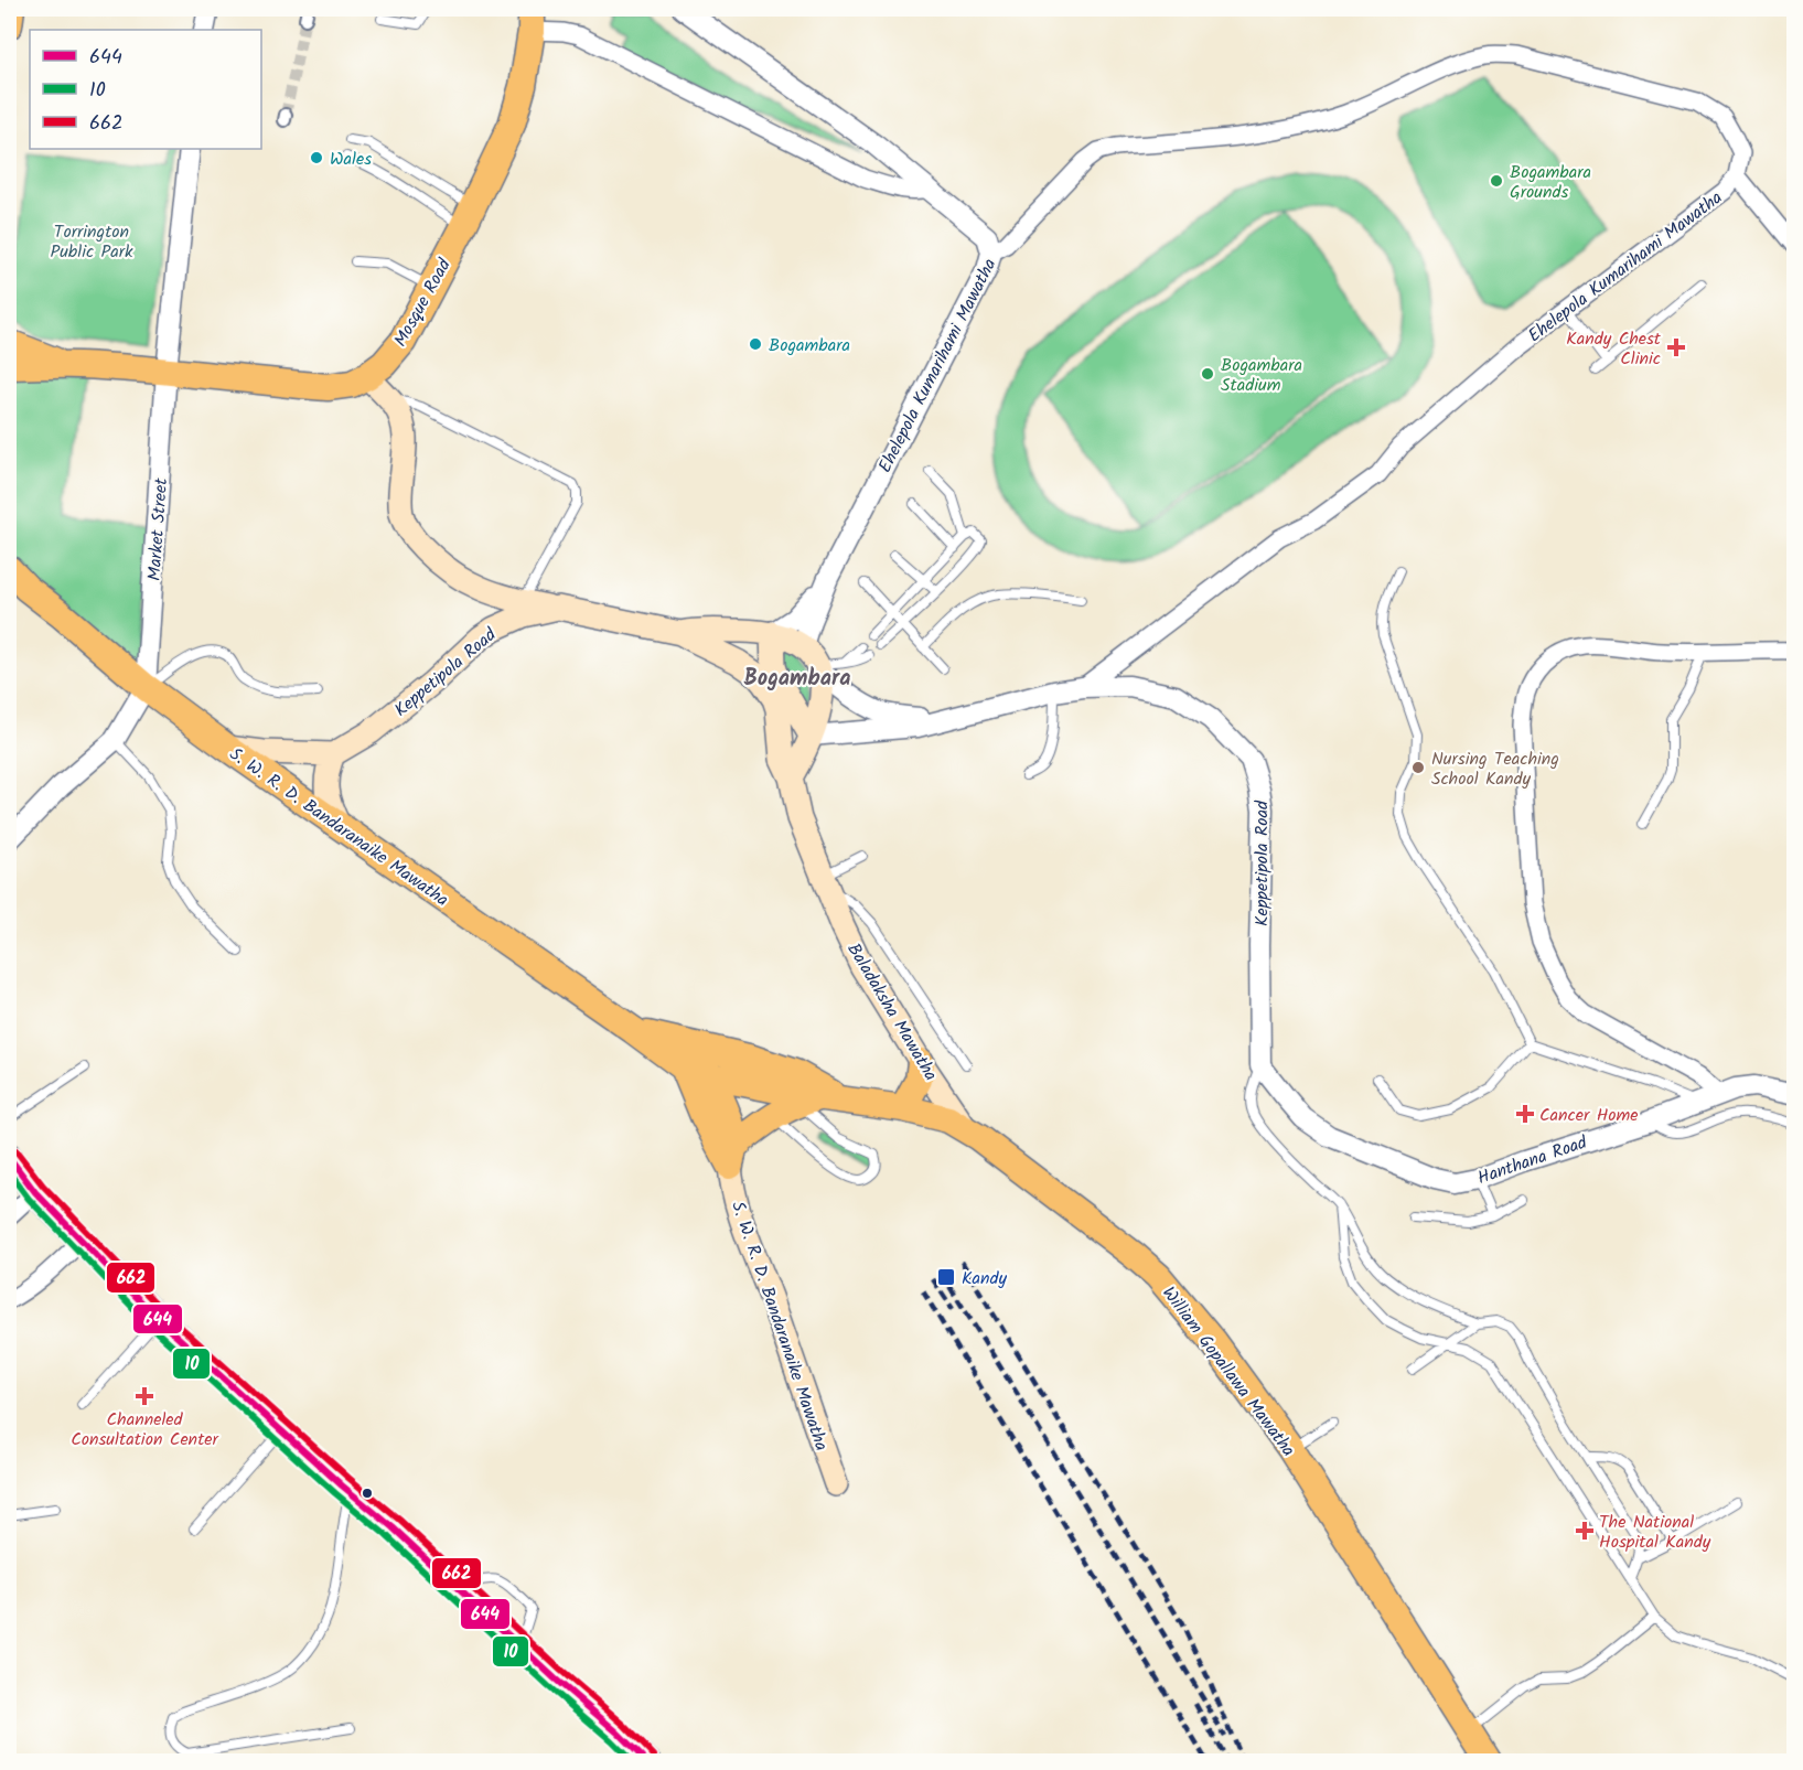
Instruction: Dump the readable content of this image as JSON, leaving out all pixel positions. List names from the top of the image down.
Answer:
{
  "streets": {
    "main road": [
      "Mosque Road",
      "Keppetipola Road",
      "S. W. R. D. Bandaranaike Mawatha",
      "Baladaksha Mawatha",
      "William Gopallawa Mawatha"
    ],
    "street": ["Ehelepola Kumarihami Mawatha", "Market Street", "Hanthana Road"]
  },
  "crossings": [
    ["Ehelepola Kumarihami Mawatha", "Keppetipola Road"],
    ["Mosque Road", "Market Street"],
    ["Market Street", "S. W. R. D. Bandaranaike Mawatha"],
    ["Keppetipola Road", "Baladaksha Mawatha"],
    ["Keppetipola Road", "Hanthana Road"],
    ["S. W. R. D. Bandaranaike Mawatha", "William Gopallawa Mawatha"],
    ["Baladaksha Mawatha", "William Gopallawa Mawatha"]
  ],
  "districts": ["Bogambara"],
  "parks": ["Torrington Public Park"],
  "places": {
    "other": [
      "Wales",
      "Bogambara Grounds",
      "Bogambara",
      "Bogambara Stadium",
      "Nursing Teaching School Kandy"
    ],
    "health": [
      "Kandy Chest Clinic",
      "Cancer Home",
      "Channeled Consultation Center",
      "The National Hospital Kandy"
    ],
    "transit": ["Kandy"]
  },
  "lines": ["transit line 662", "transit line 644", "transit line 10"],
  "legend": ["644", "10", "662"]
}
